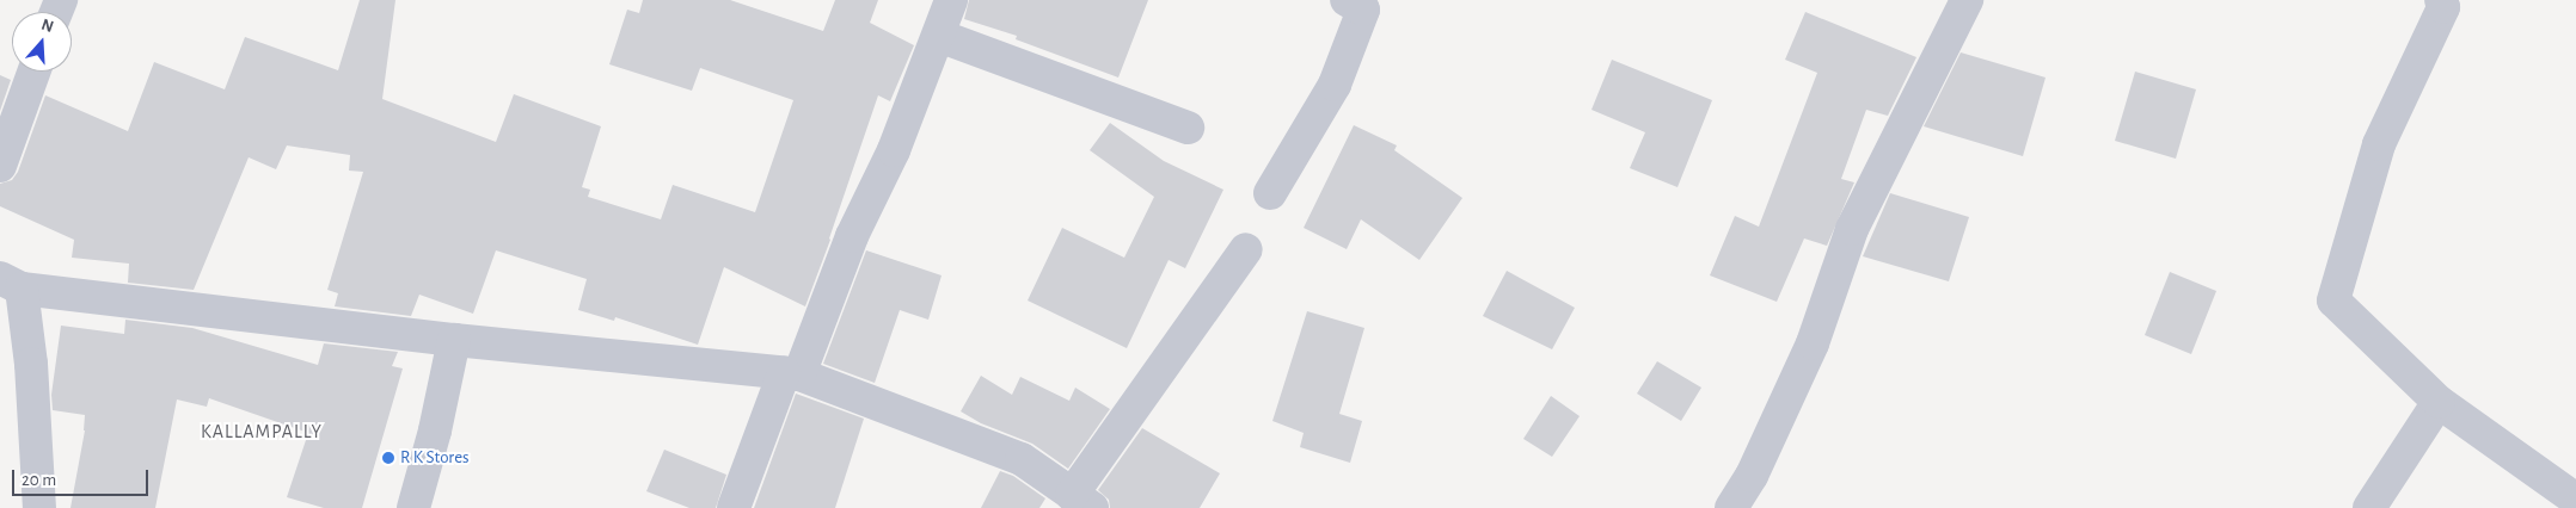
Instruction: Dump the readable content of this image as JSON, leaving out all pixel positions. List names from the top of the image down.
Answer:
{
  "districts": ["KALLAMPALLY"],
  "places": ["R K Stores"],
  "scale_bar": "20 m",
  "north": "top"
}
